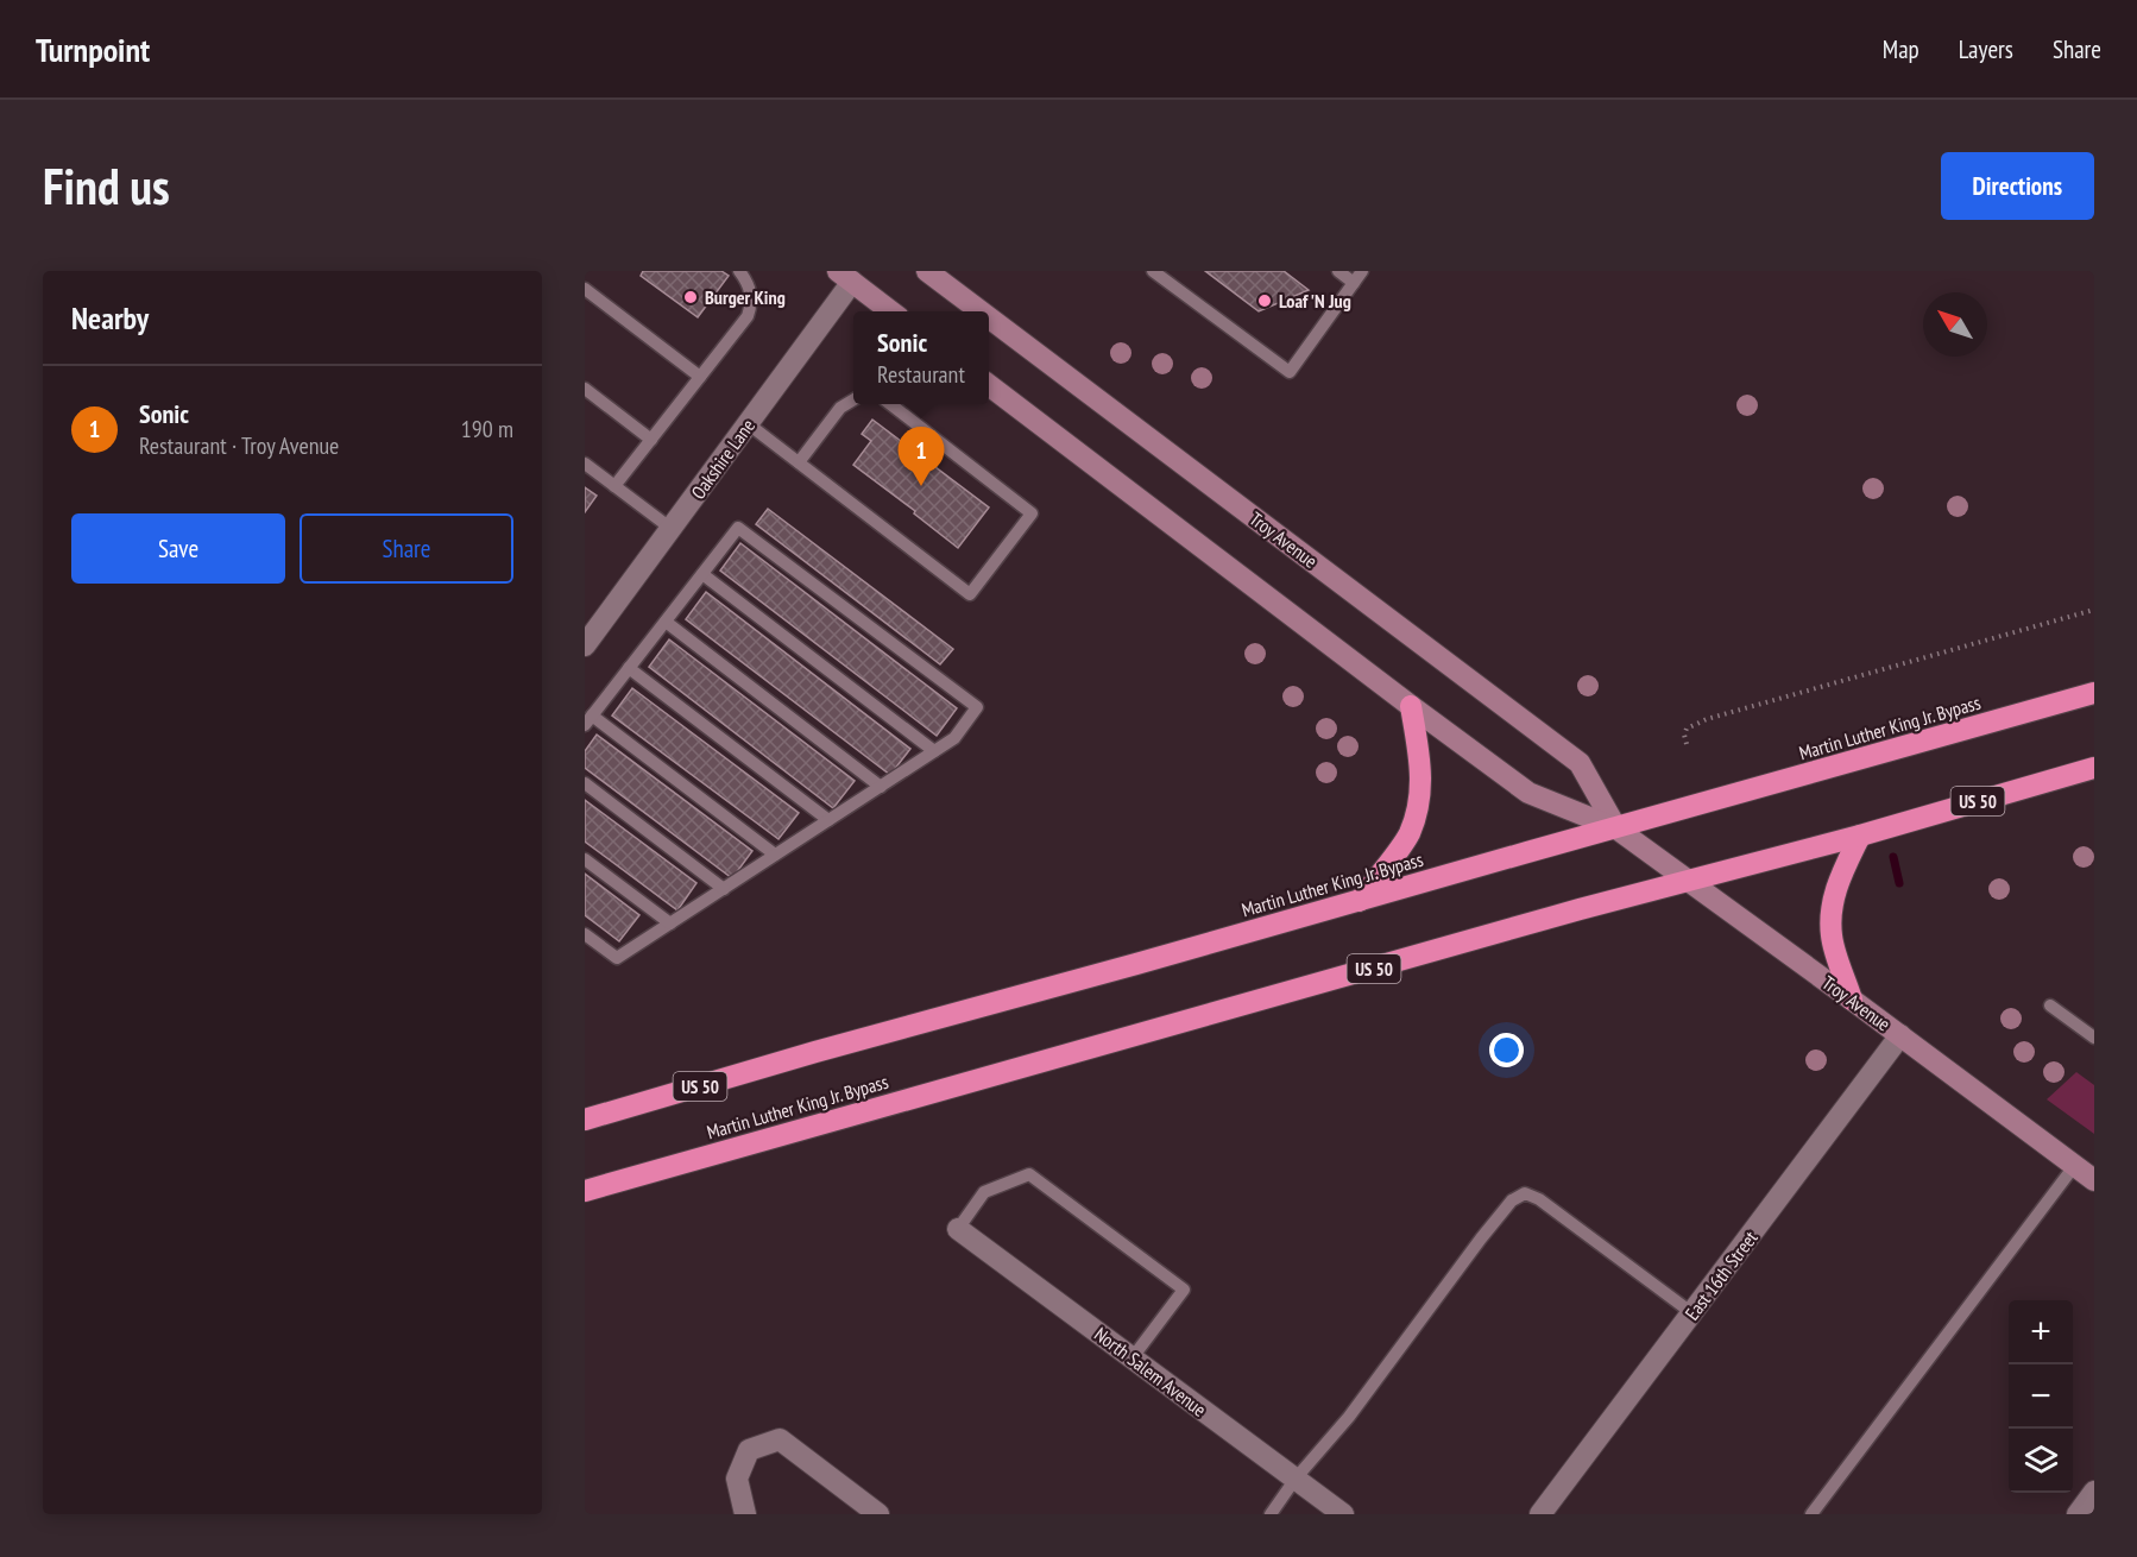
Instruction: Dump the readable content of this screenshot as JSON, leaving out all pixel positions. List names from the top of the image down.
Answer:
{
  "streets": {
    "highway": ["Martin Luther King Jr. Bypass", "US 50"],
    "main road": ["Troy Avenue"],
    "street": ["Oakshire Lane", "East 16th Street", "North Salem Avenue"]
  },
  "crossings": [
    ["Troy Avenue", "Martin Luther King Jr. Bypass"],
    ["Troy Avenue", "East 16th Street"]
  ],
  "places": ["Burger King", "Loaf 'N Jug"],
  "north": "top left",
  "page": {
    "header": "Turnpoint",
    "nav": ["Map", "Layers", "Share"],
    "buttons": [
      "Directions",
      ["Save", "Share"]
    ],
    "title": "Find us",
    "heading": "Nearby",
    "popup": ["Sonic", "Restaurant"],
    "list": [
      {
        "mark": "1",
        "name": "Sonic",
        "note": "Restaurant · Troy Avenue",
        "value": "190 m"
      }
    ],
    "pins": "1",
    "map_buttons": ["+", "−"]
  }
}
